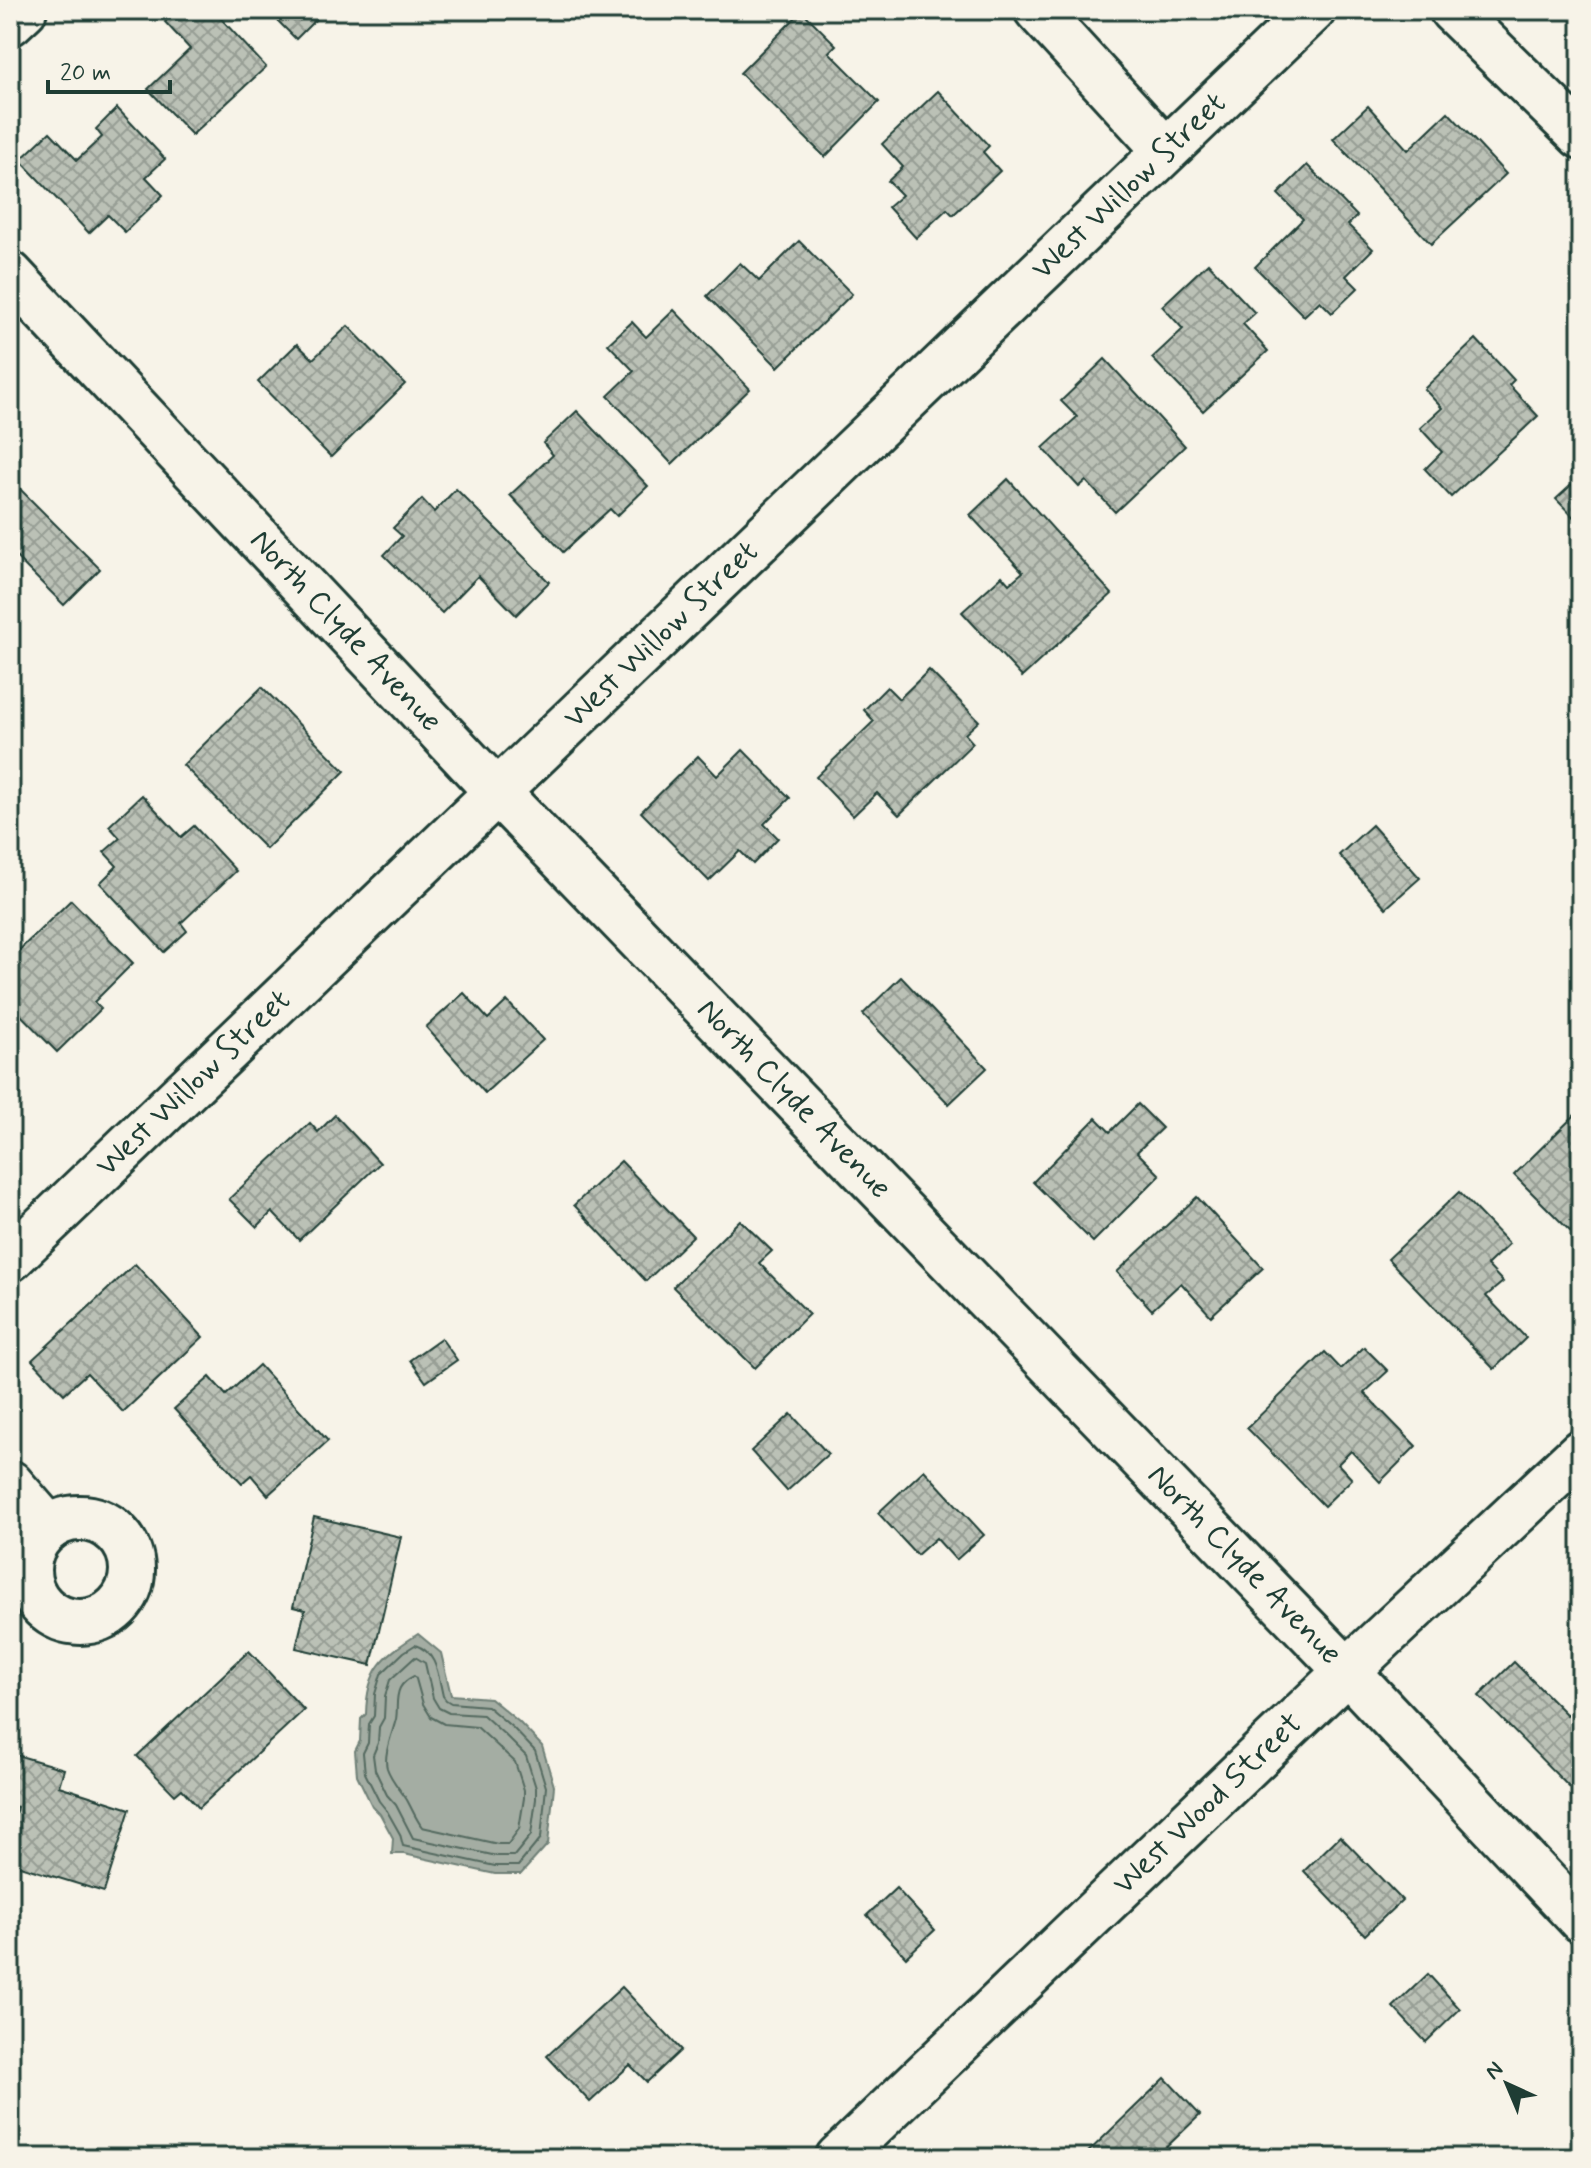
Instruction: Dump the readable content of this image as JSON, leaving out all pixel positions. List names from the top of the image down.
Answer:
{
  "streets": {
    "street": ["West Willow Street", "North Clyde Avenue", "West Wood Street"]
  },
  "crossings": [
    ["West Willow Street", "North Clyde Avenue"],
    ["North Clyde Avenue", "West Wood Street"]
  ],
  "scale_bar": "20 m",
  "north": "top left"
}
